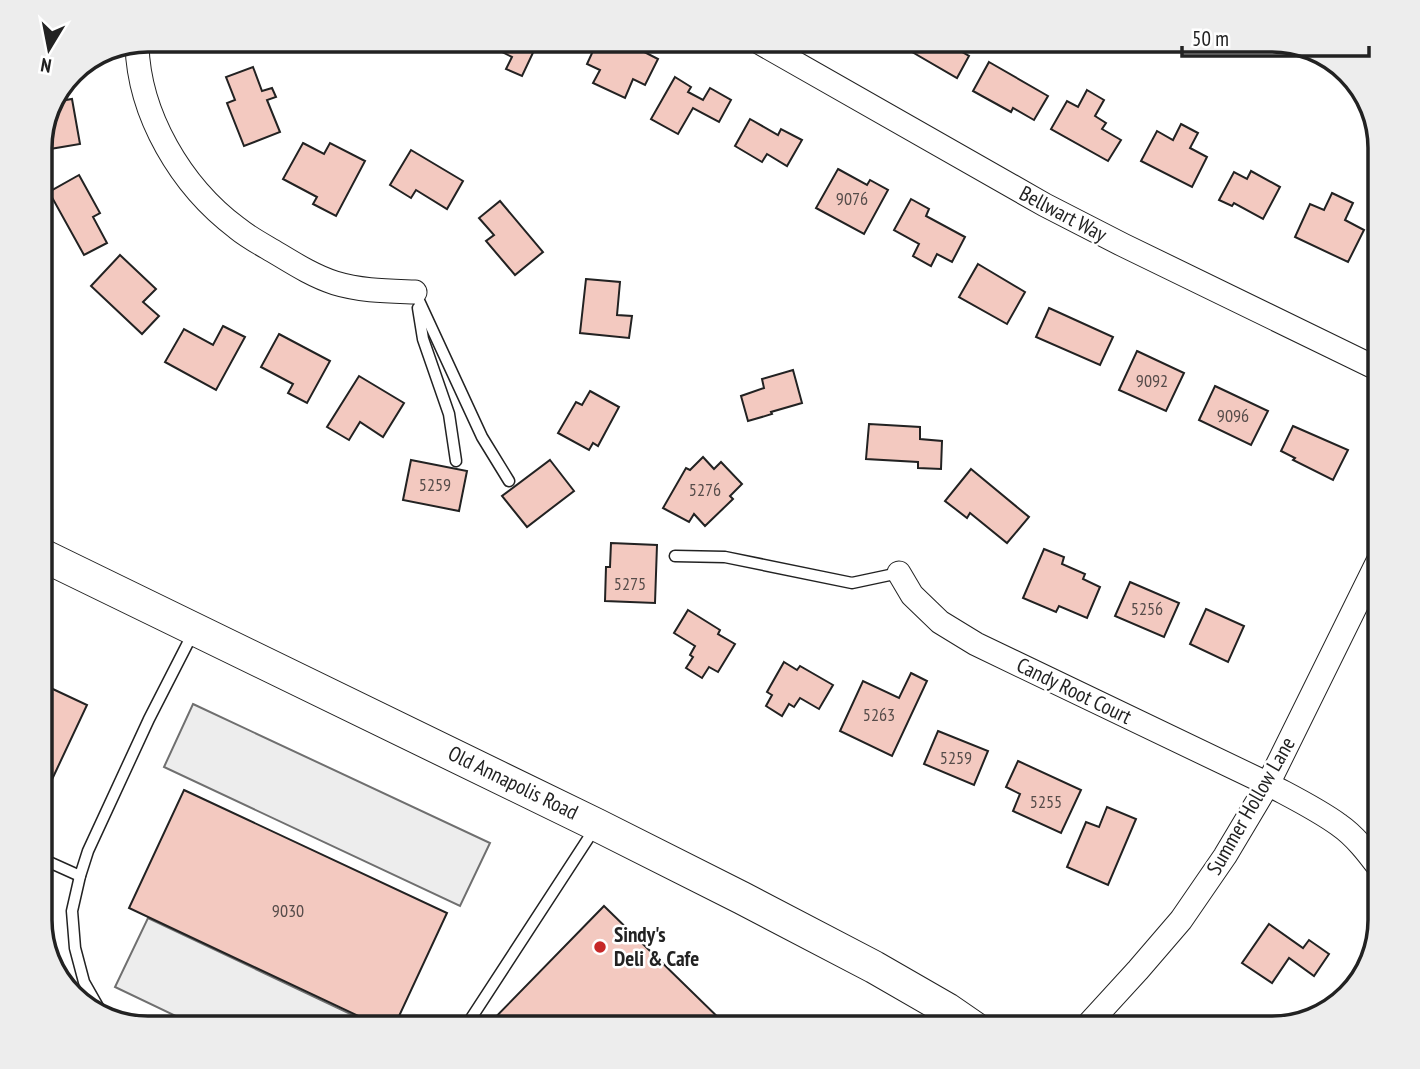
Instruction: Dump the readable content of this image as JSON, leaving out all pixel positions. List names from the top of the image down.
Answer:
{
  "streets": {
    "main road": ["Old Annapolis Road"],
    "street": ["Bellwart Way", "Candy Root Court", "Summer Hollow Lane"]
  },
  "crossings": [
    ["Candy Root Court", "Summer Hollow Lane"]
  ],
  "places": ["Sindy's Deli & Cafe"],
  "house_numbers": [
    "9076",
    "9092",
    "9096",
    "5259",
    "5276",
    "5275",
    "5256",
    "5263",
    "5259",
    "5255",
    "9030"
  ],
  "scale_bar": "50 m",
  "north": "bottom"
}
